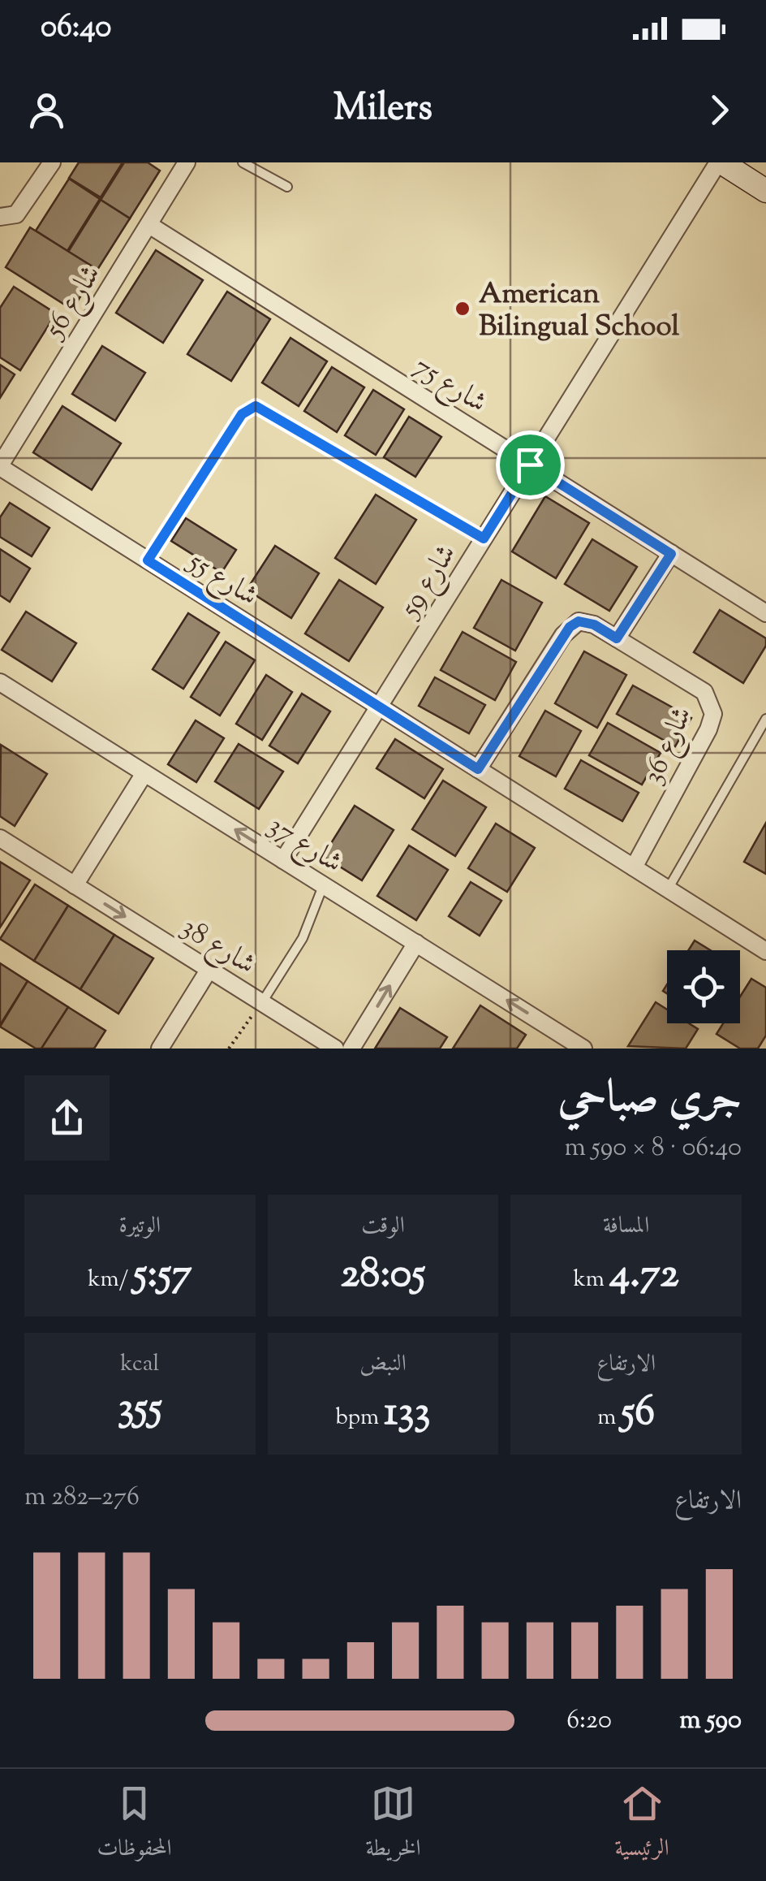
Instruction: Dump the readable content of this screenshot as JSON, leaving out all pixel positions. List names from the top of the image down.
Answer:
{
  "streets": {
    "street": [
      "شارع 56",
      "شارع 75",
      "شارع 55",
      "شارع 59",
      "شارع 36",
      "شارع 37",
      "شارع 38"
    ]
  },
  "crossings": [
    ["شارع 56", "شارع 75"],
    ["شارع 56", "شارع 55"],
    ["شارع 75", "شارع 59"],
    ["شارع 55", "شارع 59"],
    ["شارع 59", "شارع 37"]
  ],
  "one_way": ["شارع 37", "شارع 38"],
  "places": ["American Bilingual School"],
  "page": {
    "status": "06:40",
    "header": "Milers",
    "heading": ["جري صباحي", "06:40 · 8 × 590 m"],
    "stats": [
      ["المسافة", "4.72 km"],
      ["الوقت", "28:05"],
      ["الوتيرة", "5:57 /km"],
      ["الارتفاع", "56 m"],
      ["النبض", "133 bpm"],
      ["kcal", "355"]
    ],
    "chart": ["الارتفاع", "276–282 m"],
    "list": [
      {
        "name": "590 m",
        "note": "6:20"
      }
    ],
    "tabs": ["الرئيسية", "الخريطة", "المحفوظات"]
  }
}
